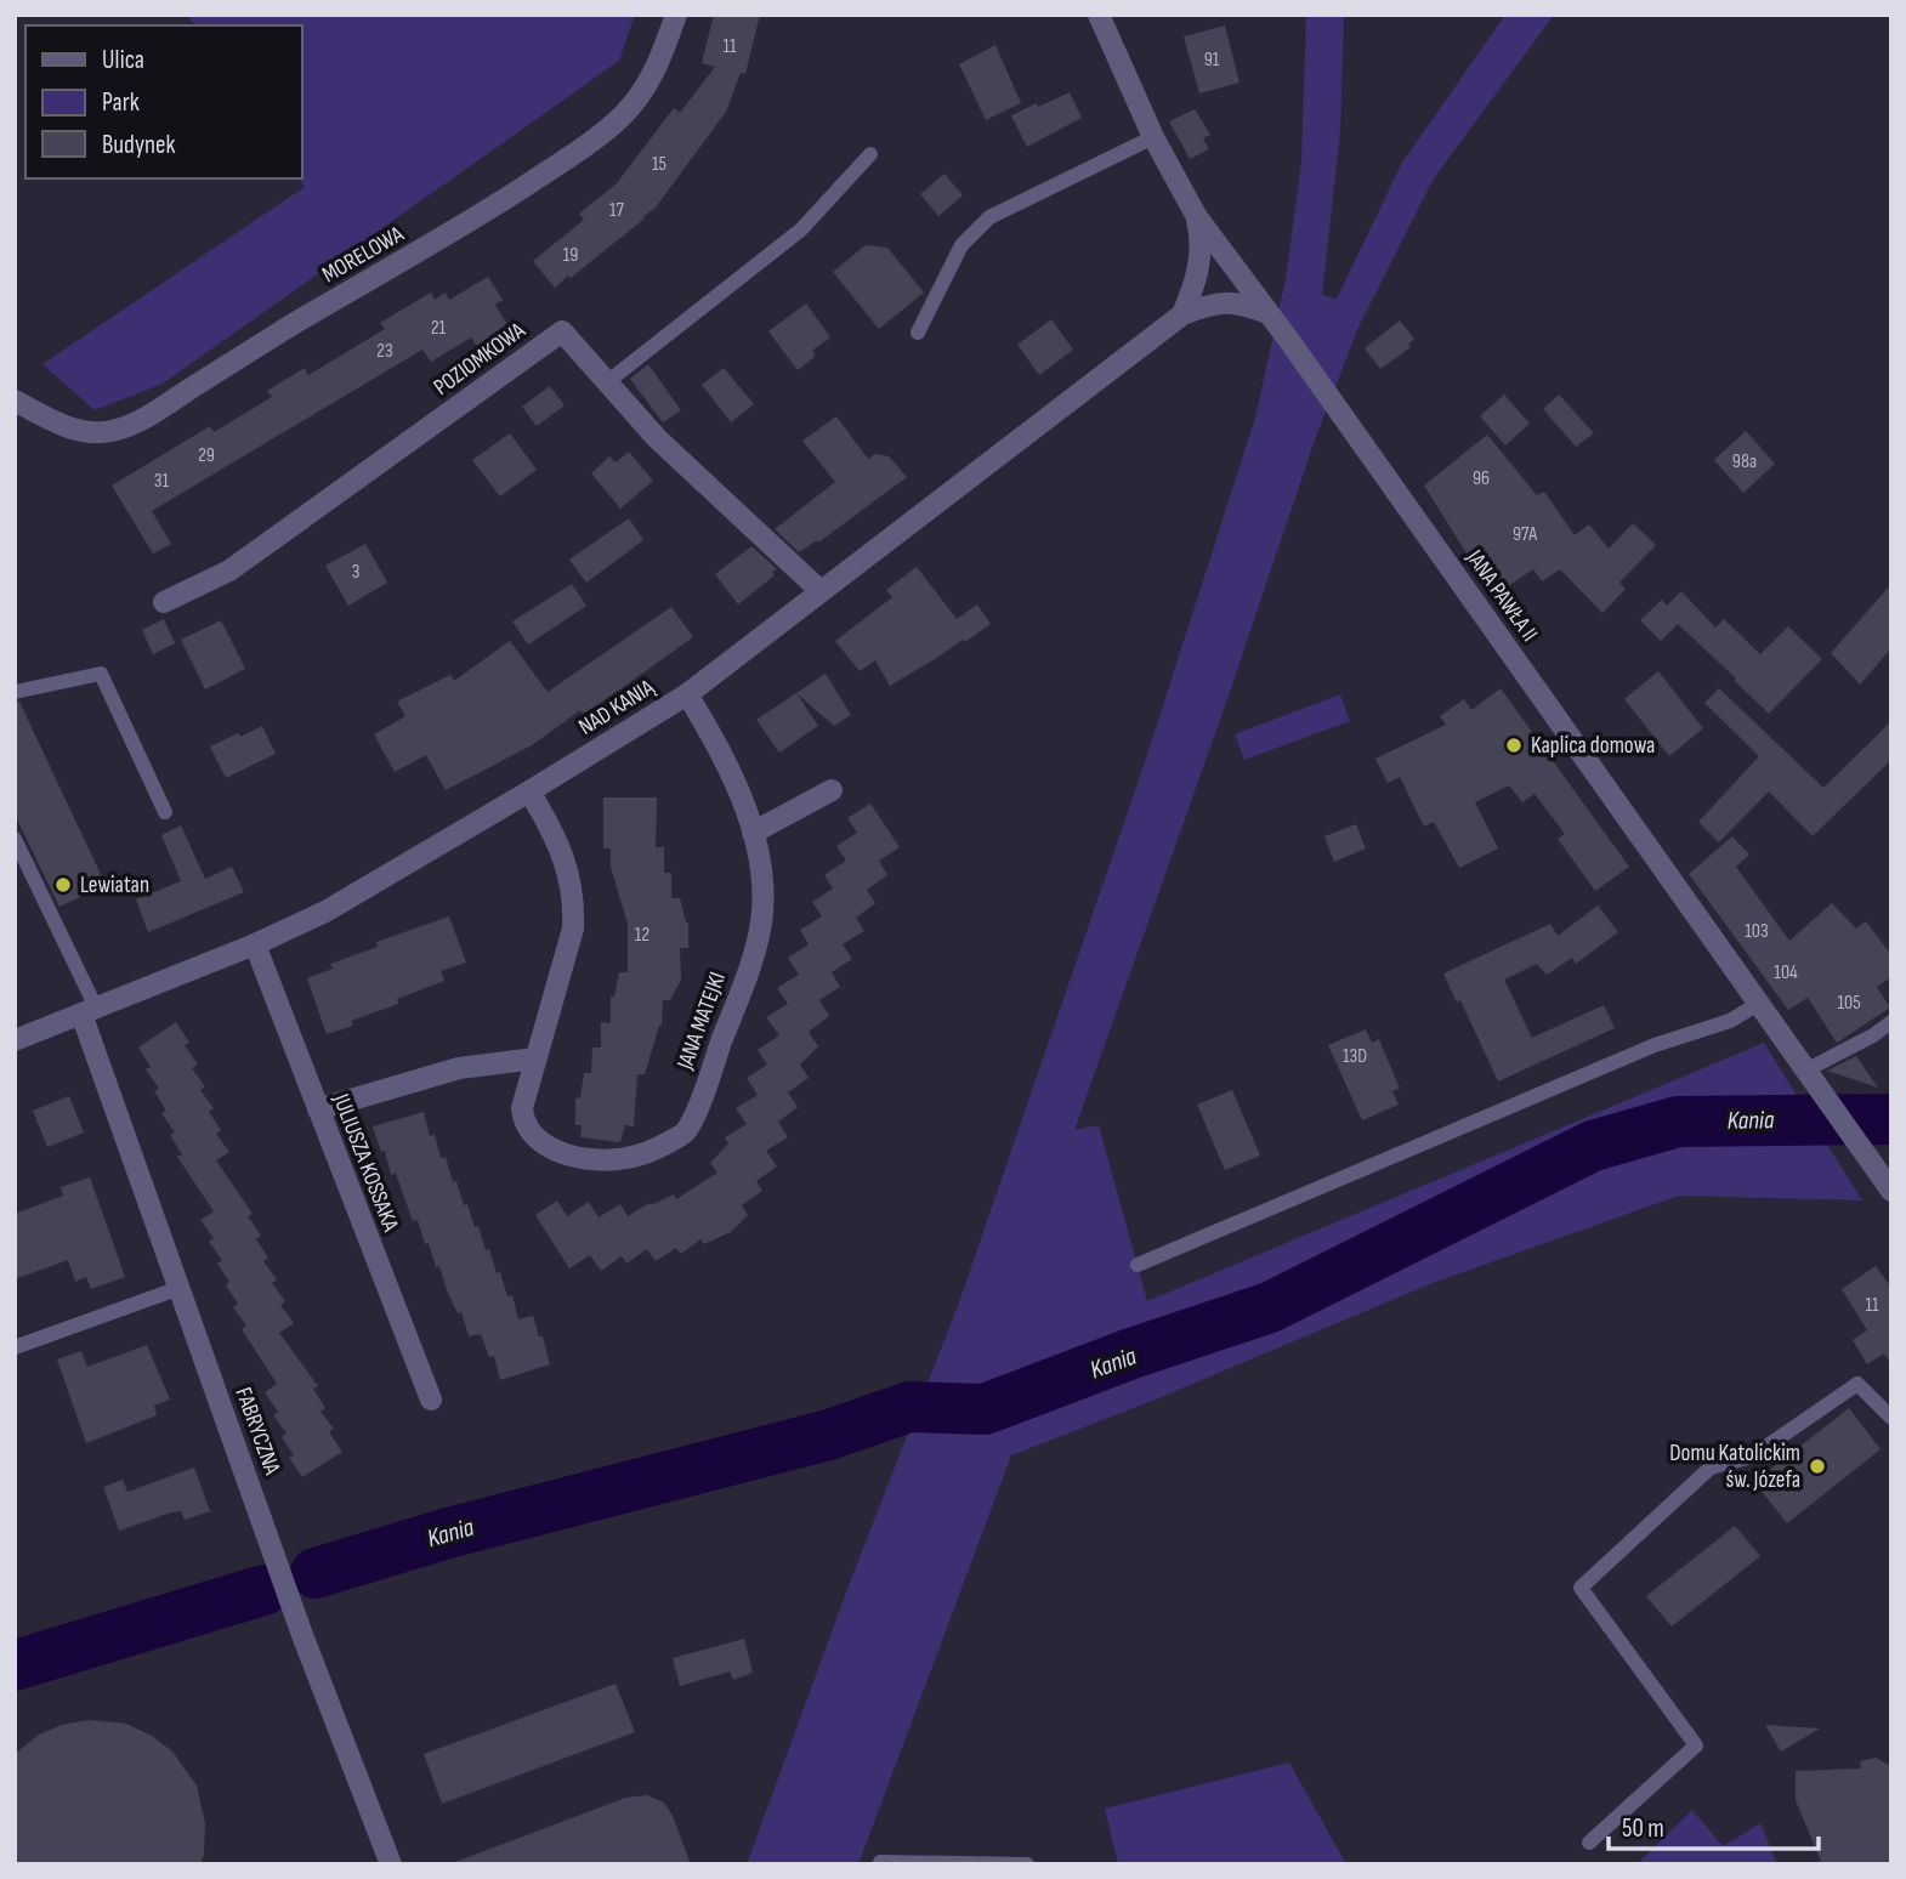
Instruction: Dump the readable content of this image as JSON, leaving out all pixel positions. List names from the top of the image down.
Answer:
{
  "streets": {
    "street": [
      "MORELOWA",
      "POZIOMKOWA",
      "JANA PAWŁA II",
      "NAD KANIĄ",
      "JANA MATEJKI",
      "JULIUSZA KOSSAKA",
      "FABRYCZNA"
    ]
  },
  "crossings": [
    ["POZIOMKOWA", "NAD KANIĄ"],
    ["JANA PAWŁA II", "NAD KANIĄ"],
    ["NAD KANIĄ", "JANA MATEJKI"],
    ["NAD KANIĄ", "JULIUSZA KOSSAKA"],
    ["NAD KANIĄ", "FABRYCZNA"]
  ],
  "water": ["Kania"],
  "places": ["Kaplica domowa", "Lewiatan", "Domu Katolickim św. Józefa"],
  "house_numbers": [
    "11",
    "91",
    "15",
    "17",
    "19",
    "21",
    "23",
    "29",
    "98a",
    "96",
    "31",
    "97A",
    "3",
    "103",
    "12",
    "104",
    "105",
    "13D",
    "11"
  ],
  "legend": ["Ulica", "Park", "Budynek"],
  "scale_bar": "50 m"
}
